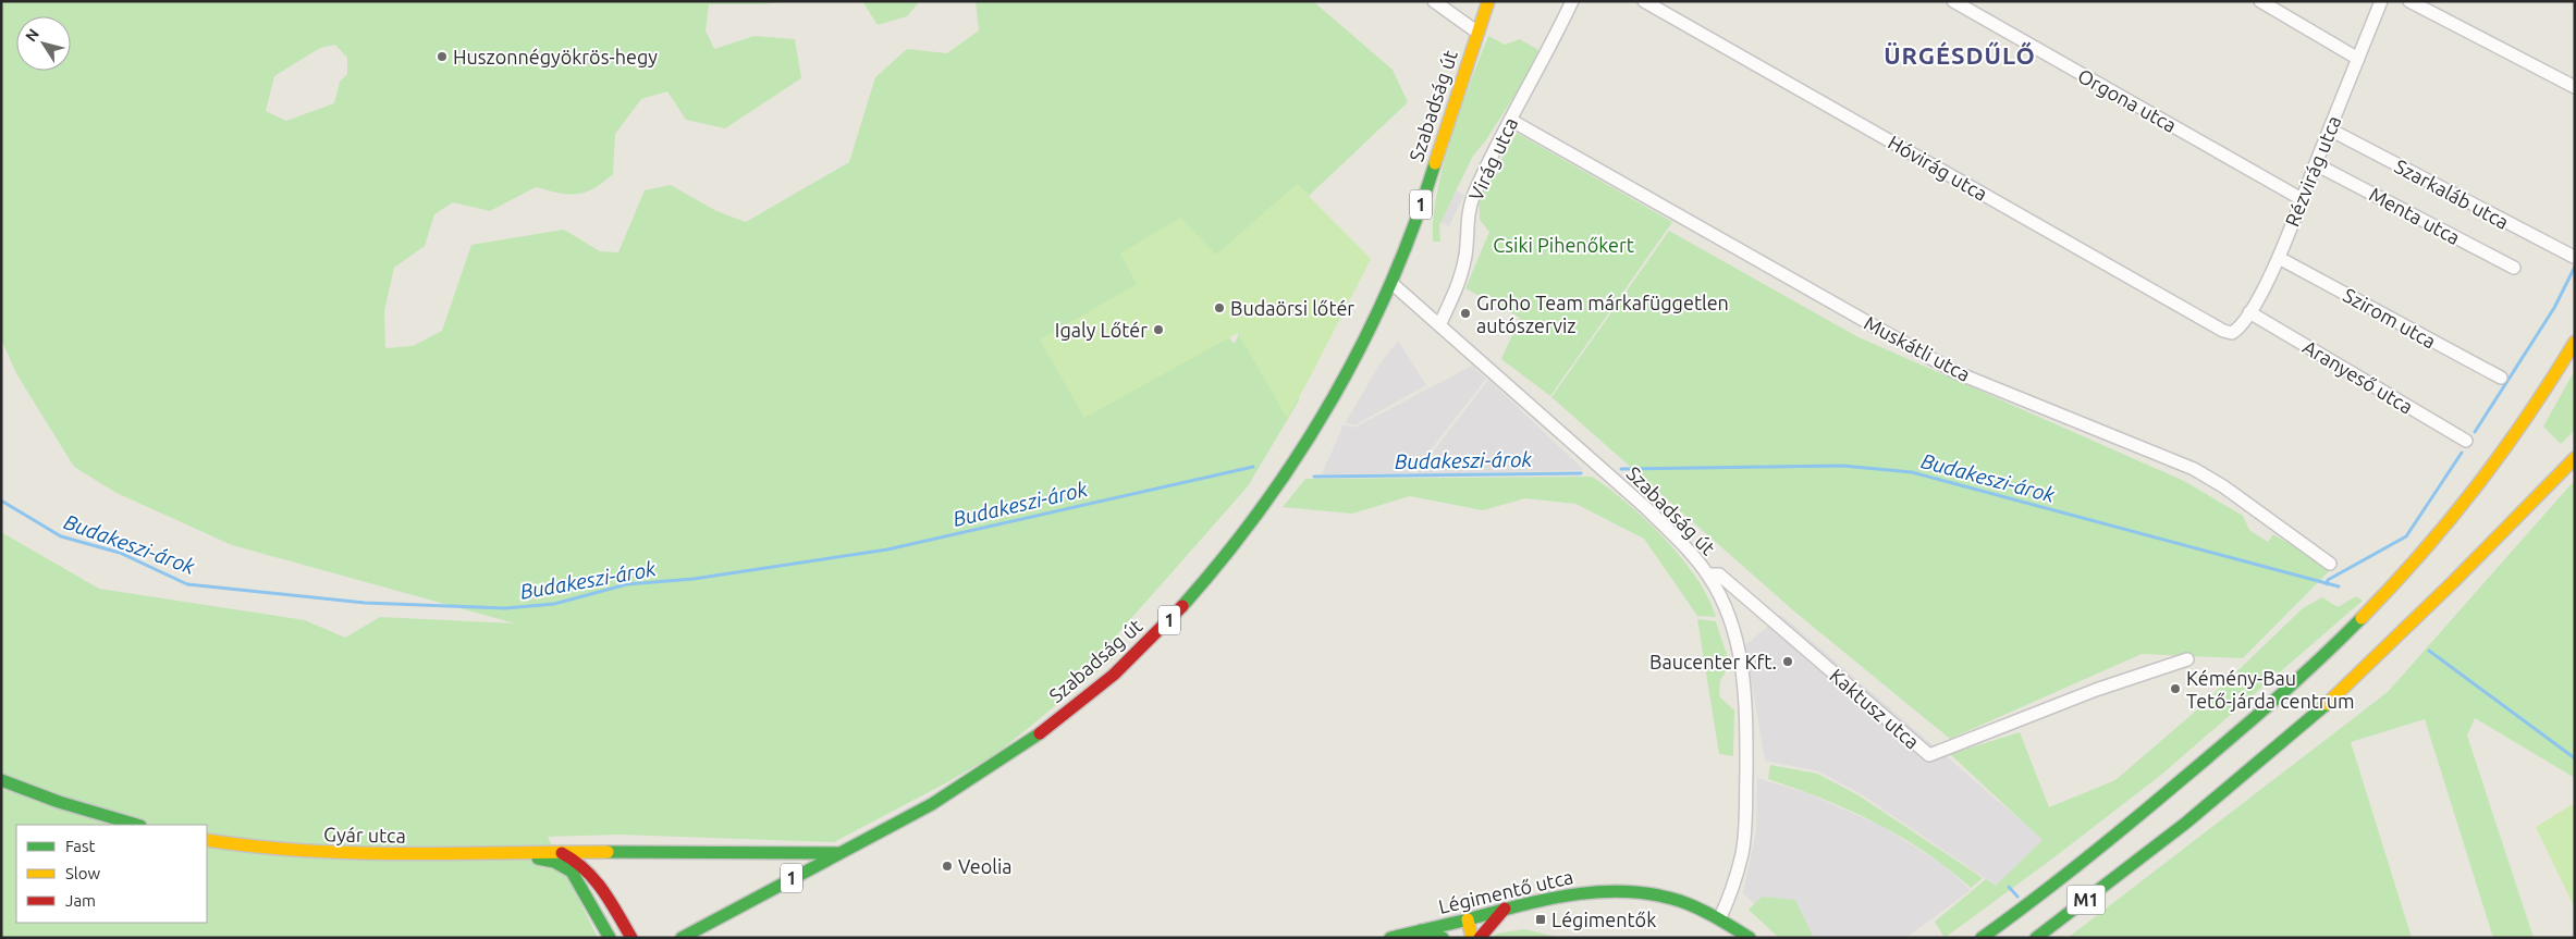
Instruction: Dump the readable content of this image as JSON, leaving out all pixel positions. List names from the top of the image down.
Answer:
{
  "streets": {
    "main road": [
      "Szabadság út",
      "1",
      "Gyár utca",
      "Légimentő utca",
      "M1"
    ],
    "street": [
      "Orgona utca",
      "Virág utca",
      "Hóvirág utca",
      "Rézvirág utca",
      "Szarkaláb utca",
      "Menta utca",
      "Szirom utca",
      "Muskátli utca",
      "Aranyeső utca",
      "Kaktusz utca"
    ]
  },
  "crossings": [
    ["Orgona utca", "Rézvirág utca"],
    ["Szabadság út", "Virág utca"],
    ["Szabadság út", "1"],
    ["Szabadság út", "Kaktusz utca"],
    ["Szabadság út", "Gyár utca"],
    ["Szabadság út", "Légimentő utca"],
    ["Virág utca", "Muskátli utca"],
    ["Hóvirág utca", "Rézvirág utca"],
    ["Rézvirág utca", "Szarkaláb utca"],
    ["Rézvirág utca", "Menta utca"],
    ["Rézvirág utca", "Szirom utca"],
    ["Rézvirág utca", "Aranyeső utca"],
    ["1", "Gyár utca"]
  ],
  "districts": ["ÜRGÉSDŰLŐ"],
  "water": ["Budakeszi-árok"],
  "parks": ["Csiki Pihenőkert"],
  "places": {
    "other": [
      "Huszonnégyökrös-hegy",
      "Budaörsi lőtér",
      "Groho Team márkafüggetlen autószerviz",
      "Igaly Lőtér",
      "Baucenter Kft.",
      "Kémény-Bau Tető-járda centrum",
      "Veolia"
    ],
    "transit": ["Légimentők"]
  },
  "legend": ["Fast", "Slow", "Jam"],
  "north": "top left"
}
